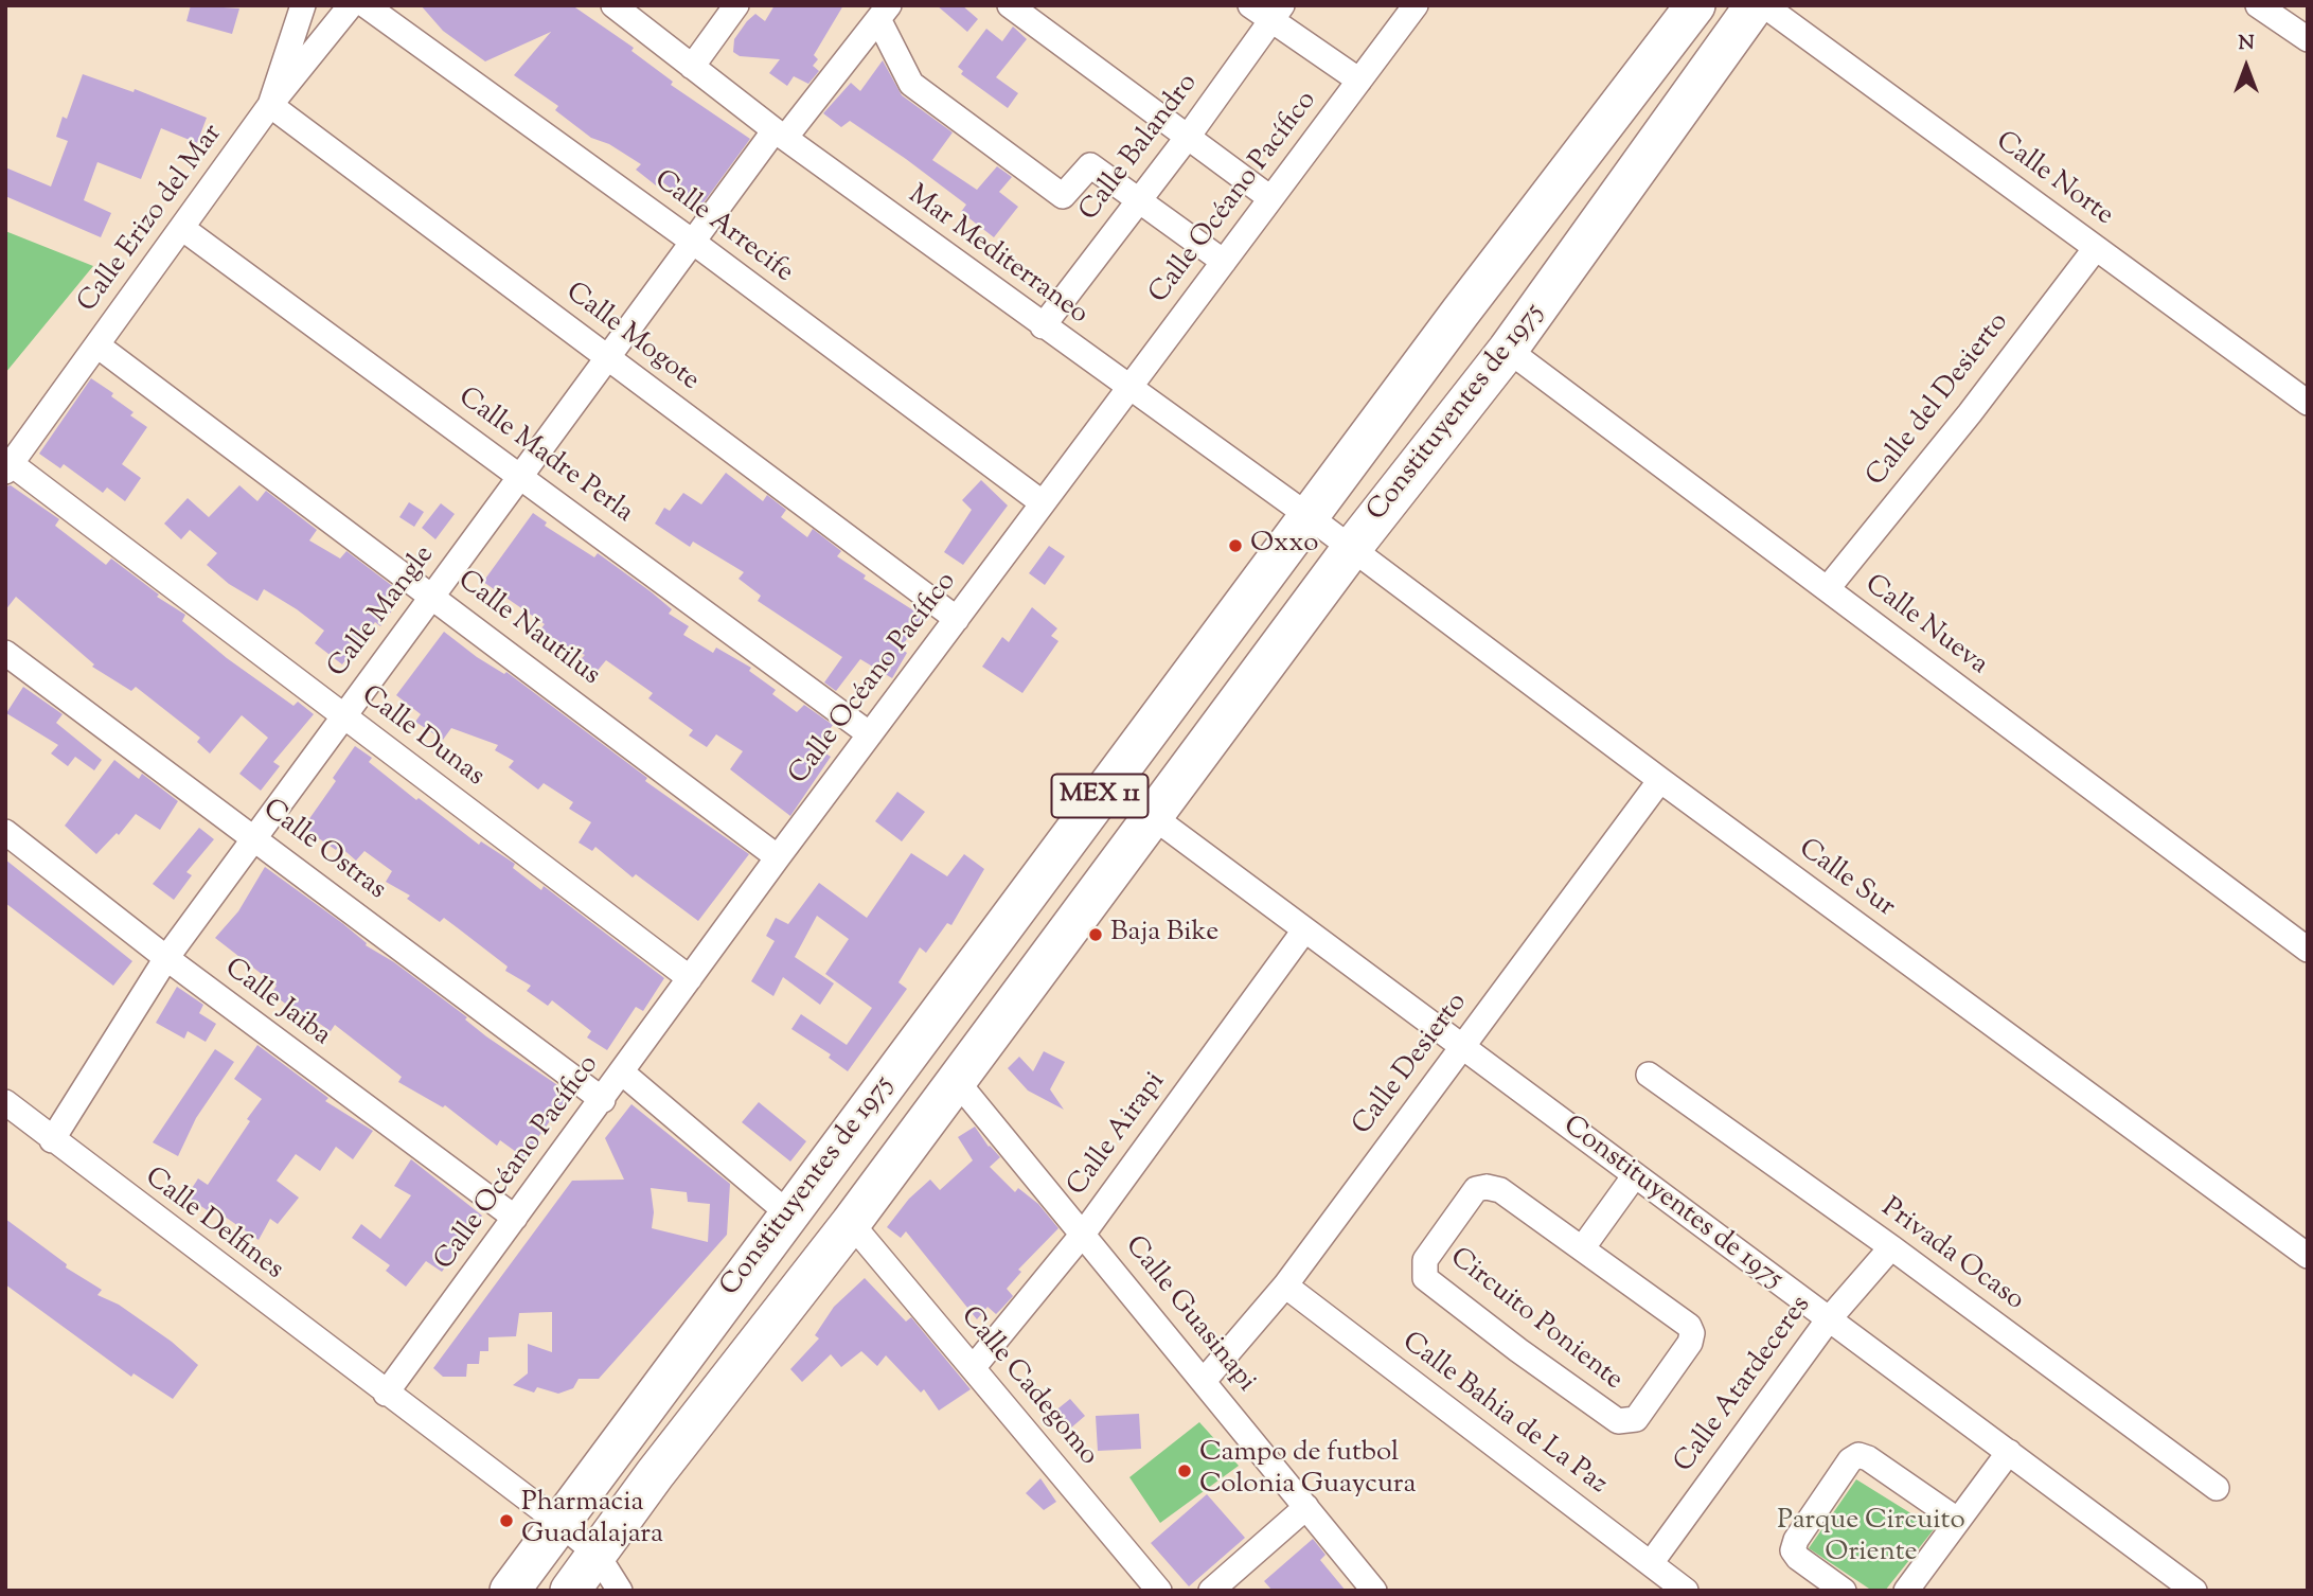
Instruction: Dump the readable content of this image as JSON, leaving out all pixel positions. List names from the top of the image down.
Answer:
{
  "streets": {
    "main road": ["Constituyentes de 1975", "MEX 11"],
    "street": [
      "Calle Balandro",
      "Calle Norte",
      "Calle Océano Pacífico",
      "Calle Erizo del Mar",
      "Calle Arrecife",
      "Mar Mediterraneo",
      "Calle Mogote",
      "Calle del Desierto",
      "Calle Madre Perla",
      "Calle Mangle",
      "Calle Nueva",
      "Calle Nautilus",
      "Calle Dunas",
      "Calle Ostras",
      "Calle Sur",
      "Calle Jaiba",
      "Calle Desierto",
      "Calle Airapi",
      "Calle Delfines",
      "Privada Ocaso",
      "Calle Guasinapi",
      "Circuito Poniente",
      "Calle Atardeceres",
      "Calle Cadegomo",
      "Calle Bahia de La Paz"
    ]
  },
  "crossings": [
    ["Calle Balandro", "Mar Mediterraneo"],
    ["Calle Norte", "Calle del Desierto"],
    ["Calle Océano Pacífico", "Calle Arrecife"],
    ["Calle Océano Pacífico", "Mar Mediterraneo"],
    ["Calle Océano Pacífico", "Calle Mogote"],
    ["Calle Océano Pacífico", "Calle Madre Perla"],
    ["Calle Océano Pacífico", "Calle Nautilus"],
    ["Calle Océano Pacífico", "Calle Dunas"],
    ["Calle Océano Pacífico", "Calle Ostras"],
    ["Calle Océano Pacífico", "Calle Jaiba"],
    ["Calle Océano Pacífico", "Calle Delfines"],
    ["Calle Erizo del Mar", "Calle Mogote"],
    ["Calle Erizo del Mar", "Calle Madre Perla"],
    ["Calle Erizo del Mar", "Calle Nautilus"],
    ["Calle Erizo del Mar", "Calle Dunas"],
    ["Calle Arrecife", "Calle Mangle"],
    ["Mar Mediterraneo", "Constituyentes de 1975"],
    ["Mar Mediterraneo", "Calle Mangle"],
    ["Mar Mediterraneo", "Calle Sur"],
    ["Calle Mogote", "Calle Mangle"],
    ["Calle del Desierto", "Calle Nueva"],
    ["Constituyentes de 1975", "Calle Nueva"],
    ["Constituyentes de 1975", "Calle Sur"],
    ["Constituyentes de 1975", "Calle Desierto"],
    ["Constituyentes de 1975", "Calle Airapi"],
    ["Constituyentes de 1975", "Calle Delfines"],
    ["Constituyentes de 1975", "Calle Guasinapi"],
    ["Constituyentes de 1975", "Calle Atardeceres"],
    ["Constituyentes de 1975", "Calle Cadegomo"],
    ["Calle Madre Perla", "Calle Mangle"],
    ["Calle Mangle", "Calle Nautilus"],
    ["Calle Mangle", "Calle Dunas"],
    ["Calle Mangle", "Calle Ostras"],
    ["Calle Mangle", "Calle Jaiba"],
    ["Calle Mangle", "Calle Delfines"],
    ["Calle Sur", "Calle Desierto"],
    ["Calle Desierto", "Calle Guasinapi"],
    ["Calle Desierto", "Calle Bahia de La Paz"],
    ["Calle Airapi", "Calle Guasinapi"],
    ["Calle Airapi", "Calle Cadegomo"],
    ["Privada Ocaso", "Calle Atardeceres"],
    ["Calle Atardeceres", "Calle Bahia de La Paz"]
  ],
  "parks": ["Parque Circuito Oriente"],
  "places": [
    "Oxxo",
    "Baja Bike",
    "Campo de futbol Colonia Guaycura",
    "Pharmacia Guadalajara"
  ],
  "north": "top"
}
